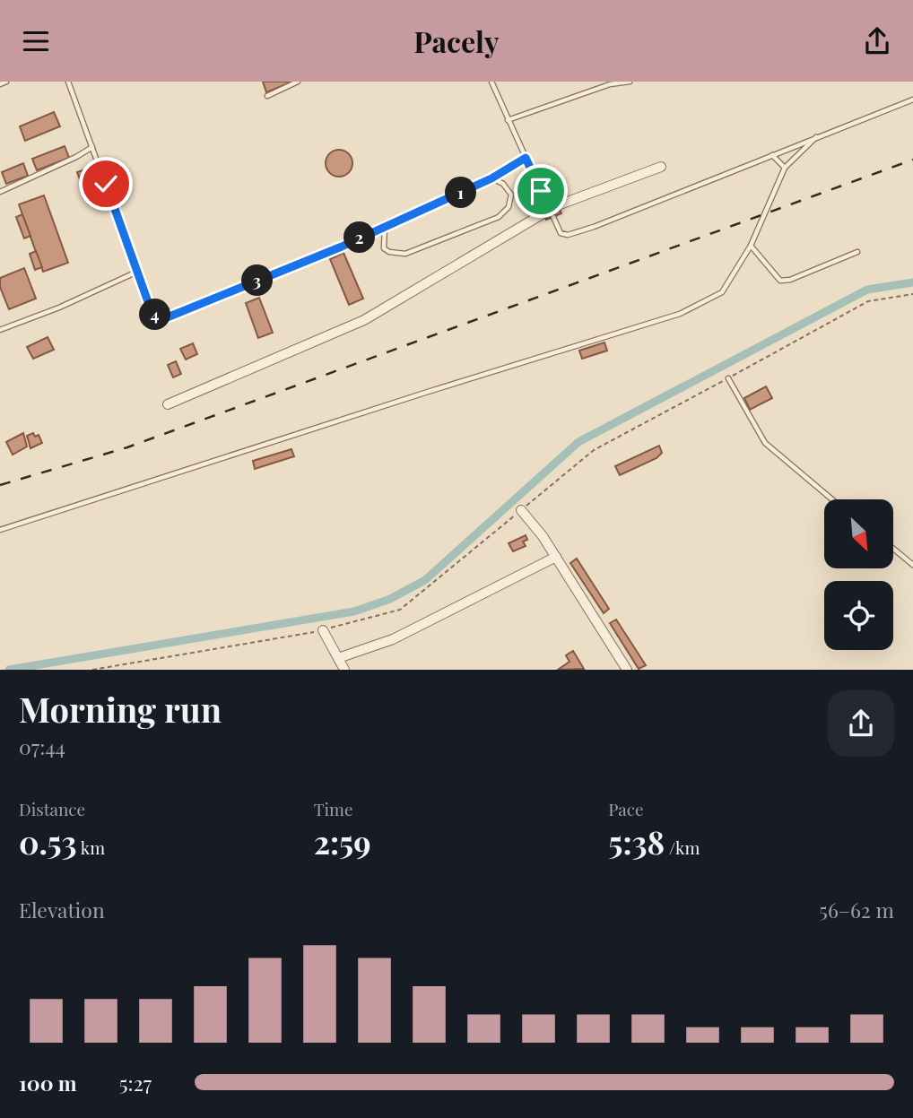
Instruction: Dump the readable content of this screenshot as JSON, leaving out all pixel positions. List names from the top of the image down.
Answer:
{
  "north": "bottom right",
  "page": {
    "header": "Pacely",
    "pins": [
      "1",
      "2",
      "3",
      "4"
    ],
    "heading": ["Morning run", "07:44"],
    "stats": [
      ["Distance", "0.53 km"],
      ["Time", "2:59"],
      ["Pace", "5:38 /km"]
    ],
    "chart": ["Elevation", "56–62 m"],
    "list": [
      {
        "name": "100 m",
        "note": "5:27"
      }
    ]
  }
}
